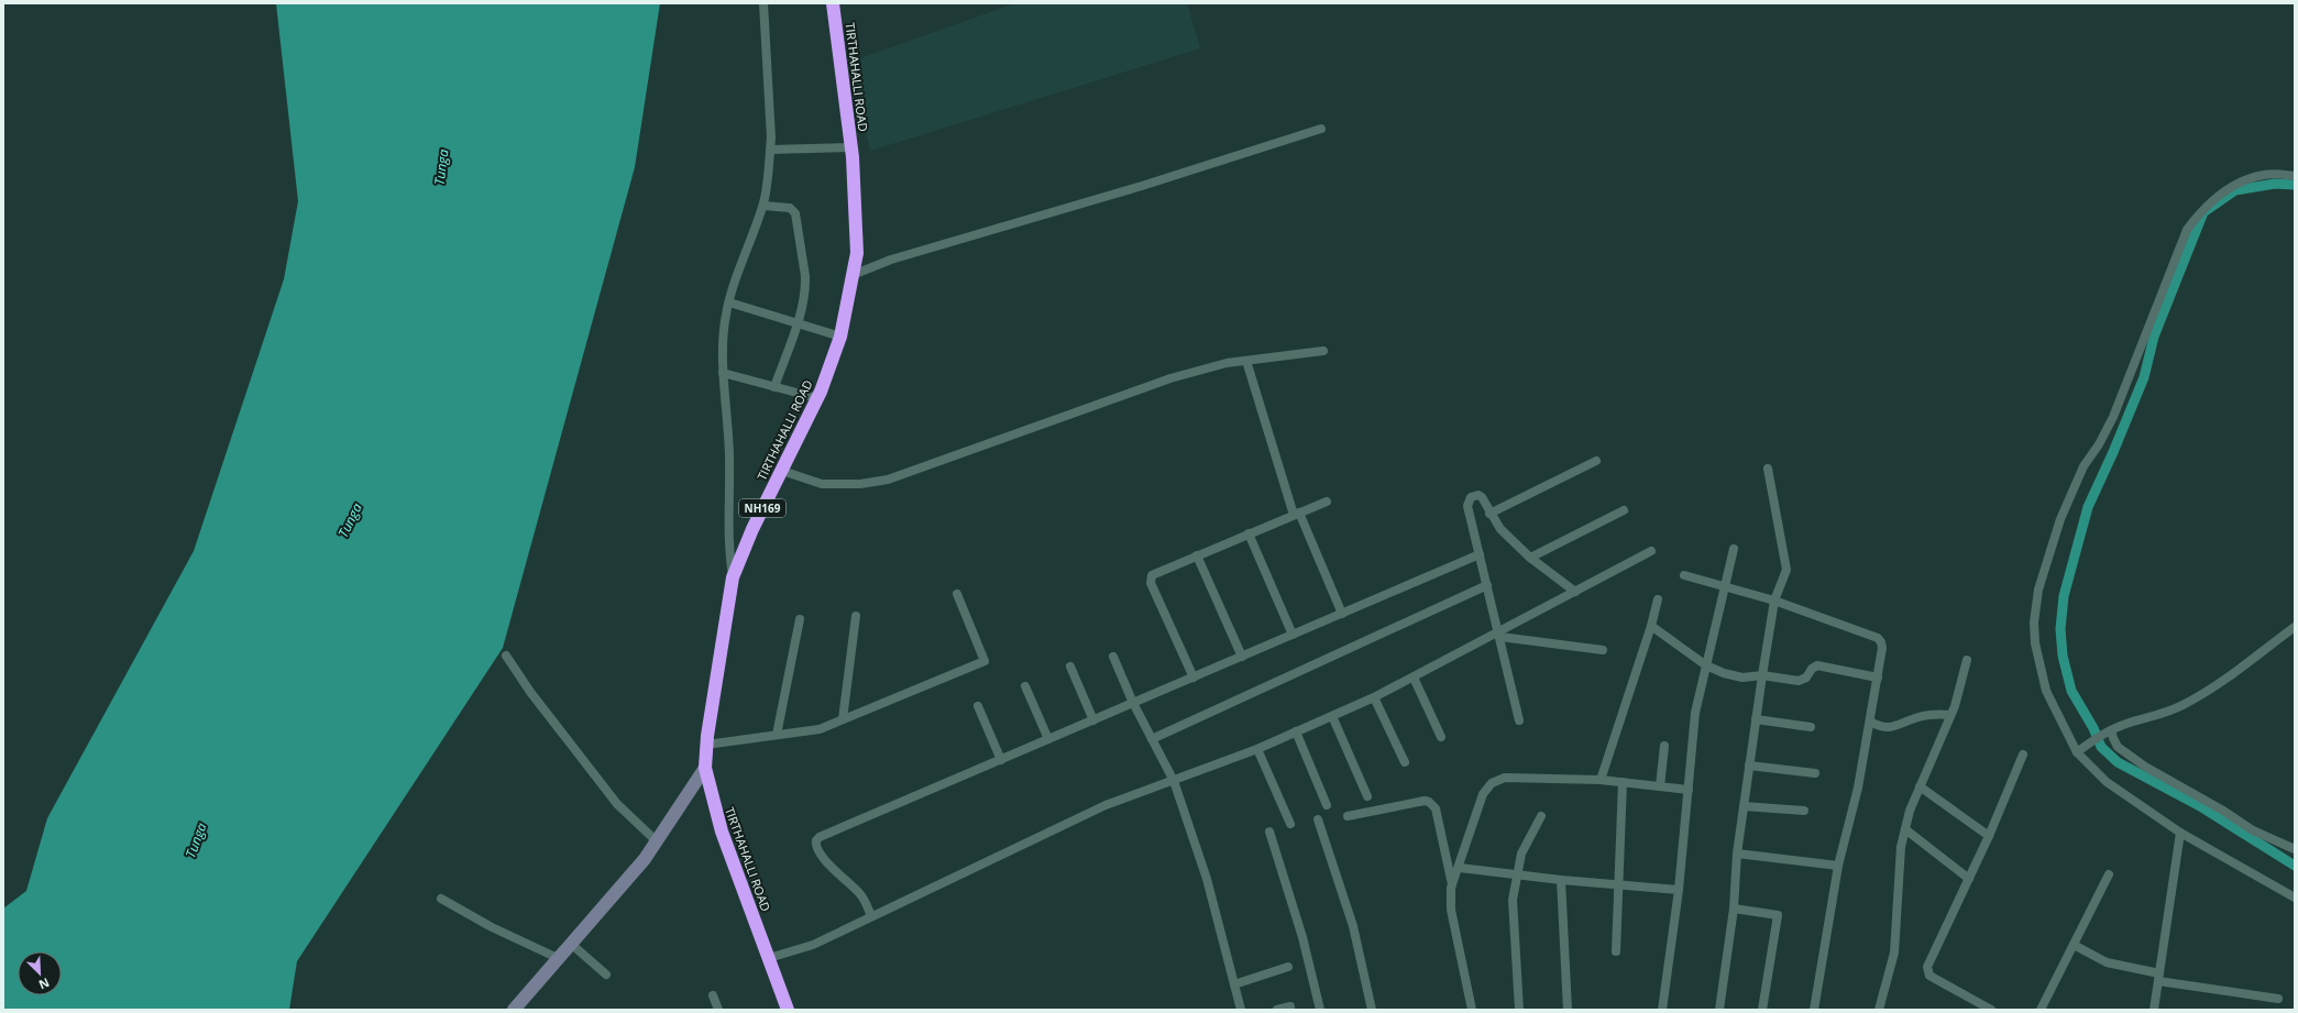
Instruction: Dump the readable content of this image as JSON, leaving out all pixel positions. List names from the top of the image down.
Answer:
{
  "streets": {
    "highway": ["TIRTHAHALLI ROAD", "NH169"]
  },
  "water": ["Tunga"],
  "north": "bottom right"
}
